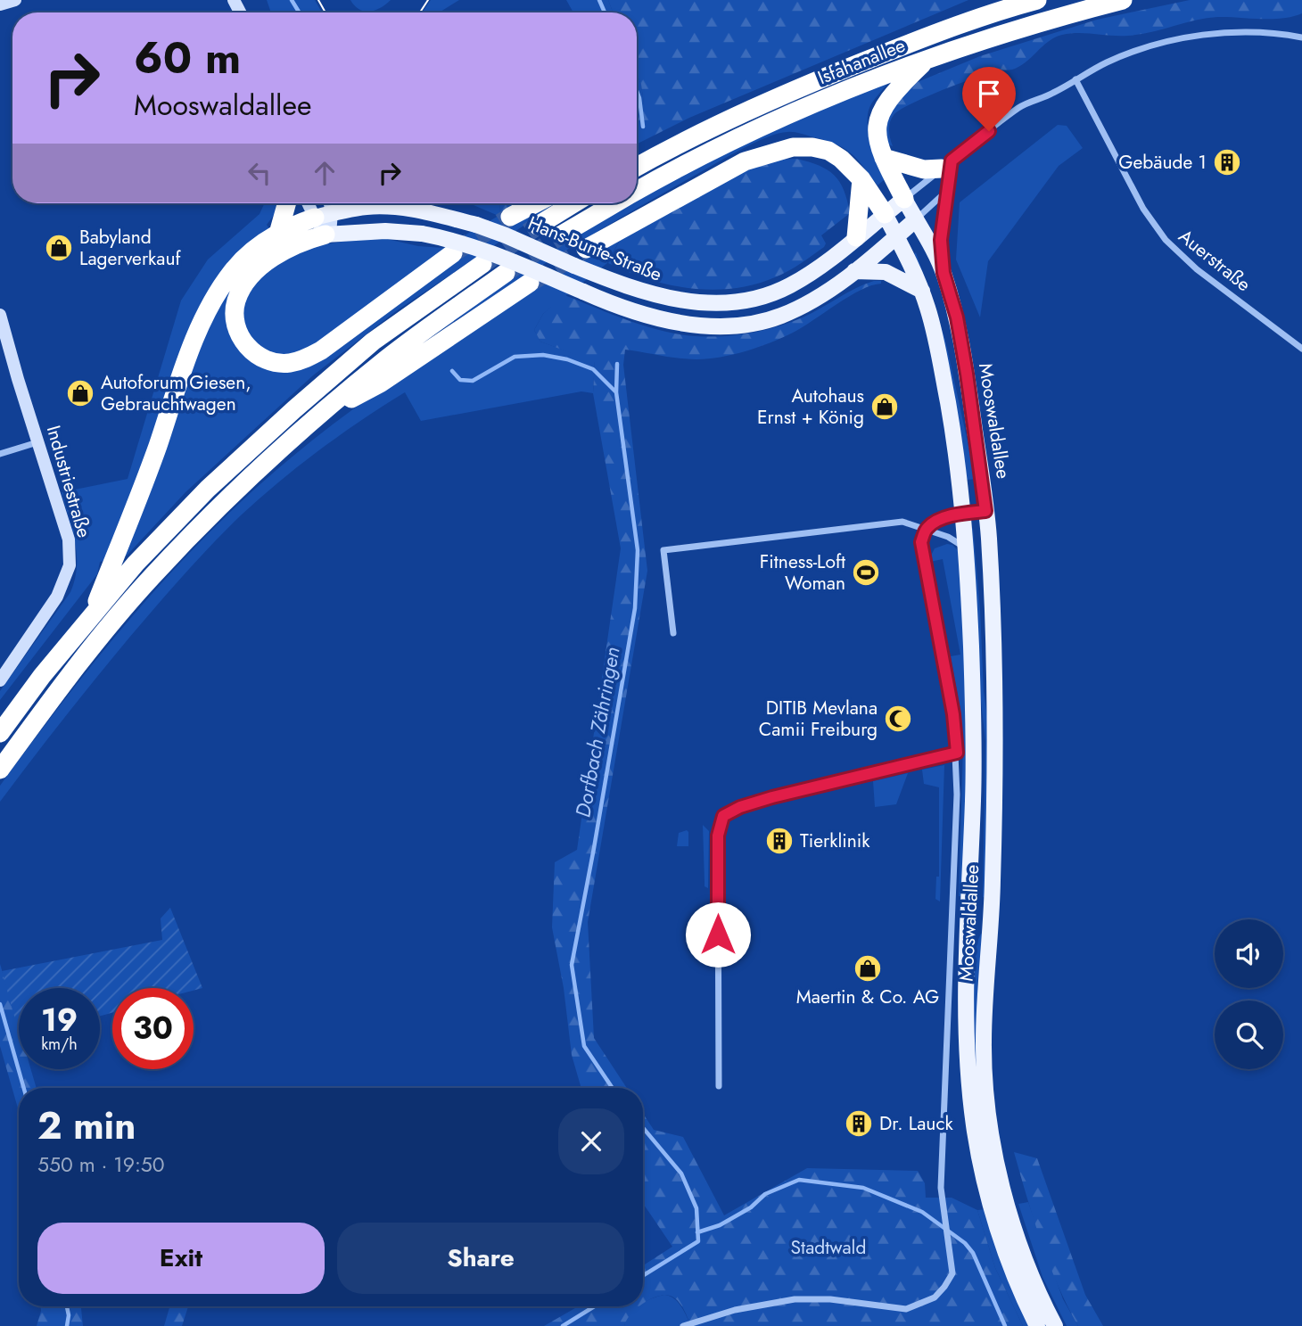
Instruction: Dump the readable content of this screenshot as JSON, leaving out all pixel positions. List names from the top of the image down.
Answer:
{
  "streets": {
    "highway": ["Isfahanallee"],
    "main road": ["Hans-Bunte-Straße", "Mooswaldallee"],
    "street": ["Auerstraße", "Industriestraße"]
  },
  "crossings": [
    ["Hans-Bunte-Straße", "Auerstraße"],
    ["Hans-Bunte-Straße", "Mooswaldallee"]
  ],
  "water": ["Dorfbach Zähringen"],
  "parks": ["Stadtwald"],
  "places": {
    "building": ["Gebäude 1", "Tierklinik", "Dr. Lauck"],
    "shop": [
      "Babyland Lagerverkauf",
      "Autoforum Giesen, Gebrauchtwagen",
      "Autohaus Ernst + König",
      "Maertin & Co. AG"
    ],
    "sports": ["Fitness-Loft Woman"],
    "mosque": ["DITIB Mevlana Camii Freiburg"]
  },
  "page": {
    "turn": ["60 m", "Mooswaldallee"],
    "speed": "19 km/h",
    "limit": "30",
    "heading": ["2 min", "550 m · 19:50"],
    "buttons": ["Exit", "Share"]
  }
}
